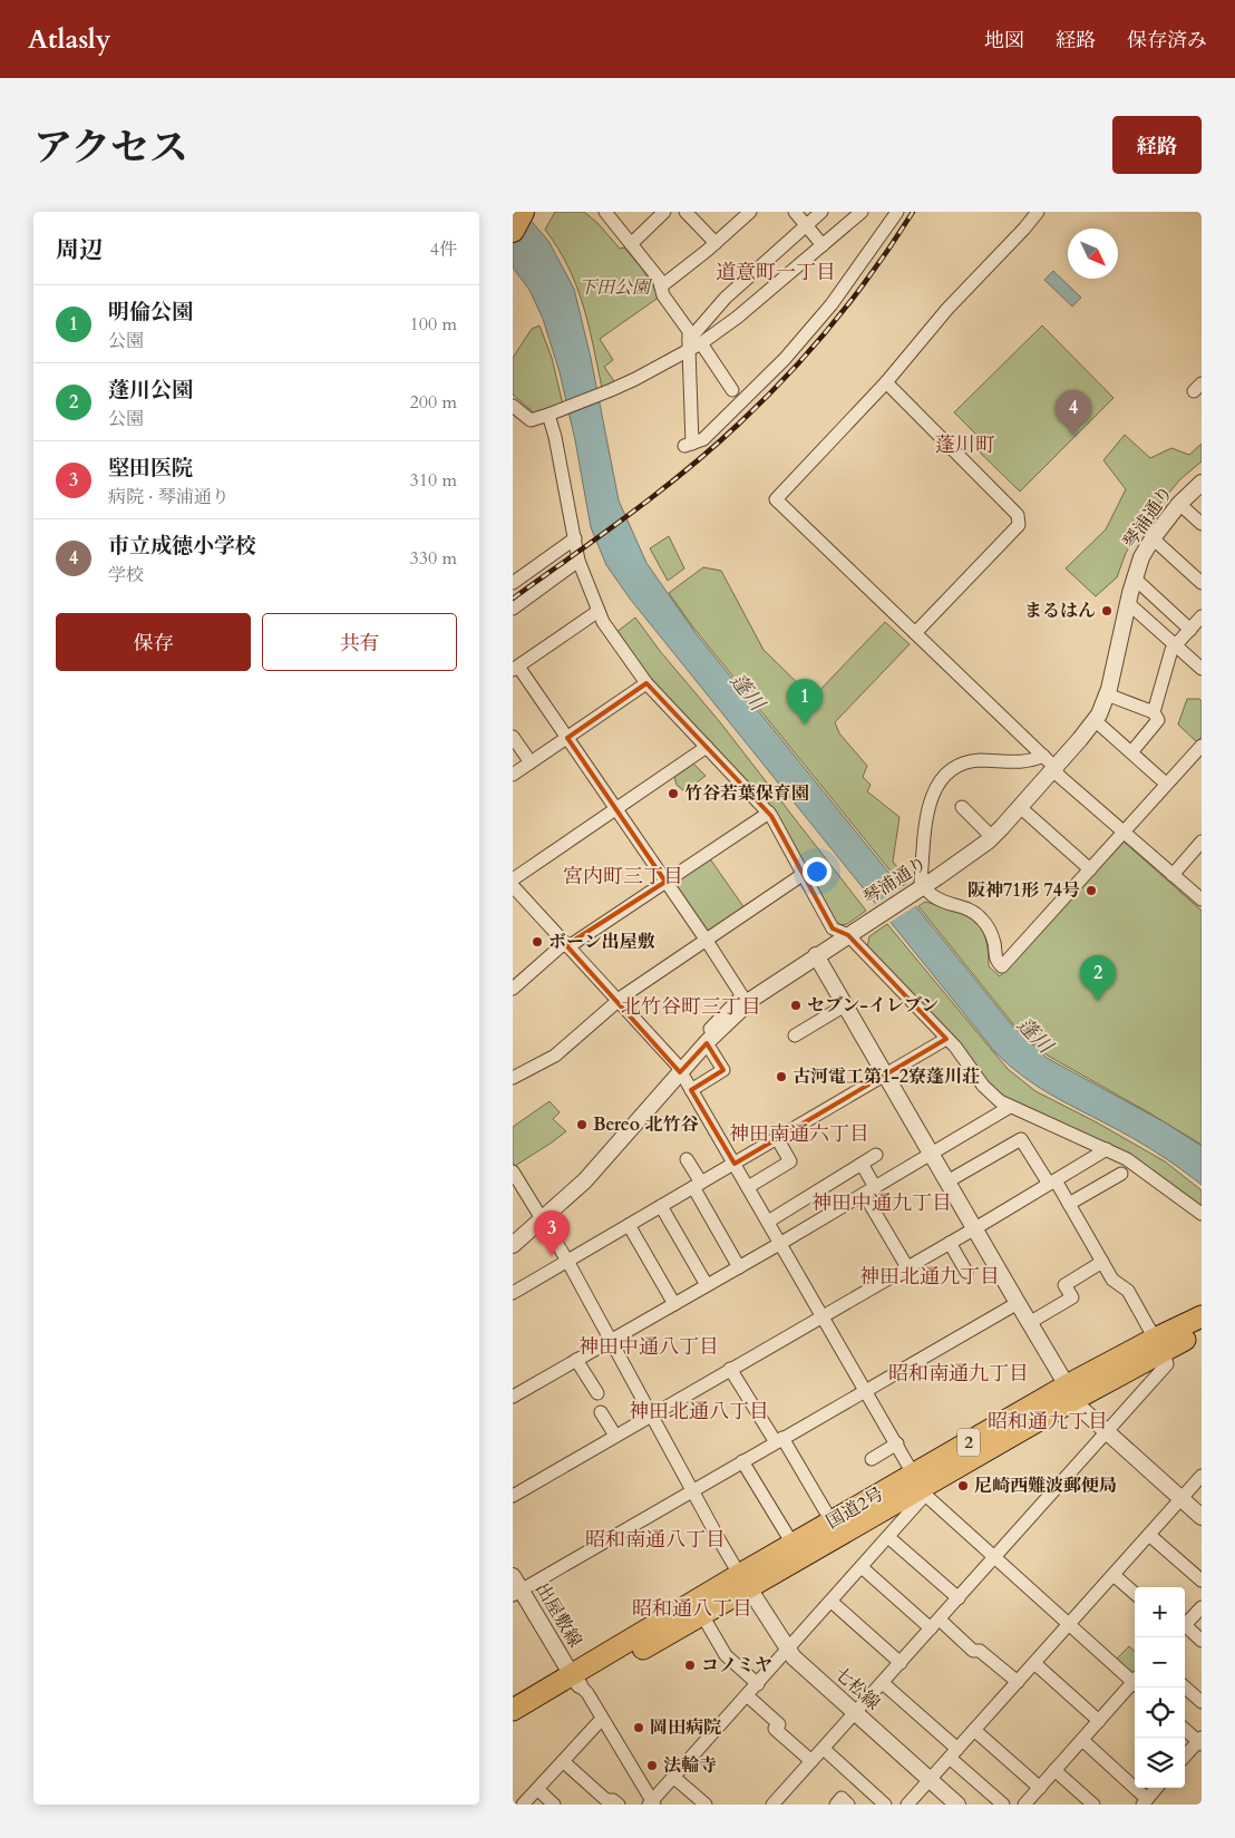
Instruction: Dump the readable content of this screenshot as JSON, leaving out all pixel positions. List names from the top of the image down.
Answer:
{
  "streets": {
    "highway": ["2", "国道2号"],
    "street": ["琴浦通り", "出屋敷線", "七松線"]
  },
  "crossings": [
    ["国道2号", "出屋敷線"],
    ["国道2号", "七松線"]
  ],
  "districts": [
    "道意町一丁目",
    "蓬川町",
    "宮内町三丁目",
    "北竹谷町三丁目",
    "神田南通六丁目",
    "神田中通九丁目",
    "神田北通九丁目",
    "神田中通八丁目",
    "昭和南通九丁目",
    "神田北通八丁目",
    "昭和通九丁目",
    "昭和南通八丁目",
    "昭和通八丁目"
  ],
  "water": ["蓬川"],
  "parks": ["下田公園"],
  "places": [
    "まるはん",
    "竹谷若葉保育園",
    "阪神71形 74号",
    "ボーン出屋敷",
    "セブン-イレブン",
    "古河電工第1-2寮蓬川荘",
    "Bereo 北竹谷",
    "尼崎西難波郵便局",
    "コノミヤ",
    "岡田病院",
    "法輪寺"
  ],
  "north": "bottom right",
  "page": {
    "header": "Atlasly",
    "nav": ["地図", "経路", "保存済み"],
    "title": "アクセス",
    "buttons": [
      "経路",
      ["保存", "共有"]
    ],
    "heading": ["周辺", "4件"],
    "list": [
      {
        "mark": "1",
        "name": "明倫公園",
        "note": "公園",
        "value": "100 m"
      },
      {
        "mark": "2",
        "name": "蓬川公園",
        "note": "公園",
        "value": "200 m"
      },
      {
        "mark": "3",
        "name": "堅田医院",
        "note": "病院 · 琴浦通り",
        "value": "310 m"
      },
      {
        "mark": "4",
        "name": "市立成徳小学校",
        "note": "学校",
        "value": "330 m"
      }
    ],
    "pins": [
      "4",
      "1",
      "2",
      "3"
    ],
    "map_buttons": ["+", "−"]
  }
}
